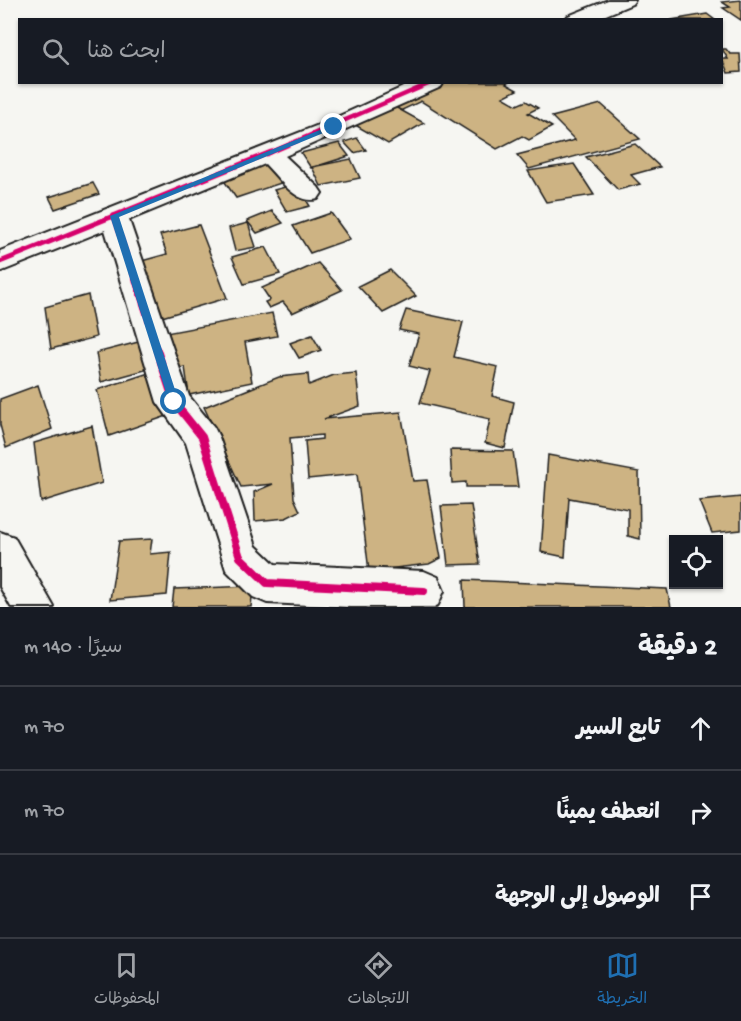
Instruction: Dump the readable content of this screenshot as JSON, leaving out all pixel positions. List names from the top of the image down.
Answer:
{
  "page": {
    "search": "ابحث هنا",
    "heading": ["2 دقيقة", "سيرًا · 140 m"],
    "list": [
      ["تابع السير", "70 m"],
      ["انعطف يمينًا", "70 m"],
      "الوصول إلى الوجهة"
    ],
    "nav": ["الخريطة", "الاتجاهات", "المحفوظات"]
  }
}
